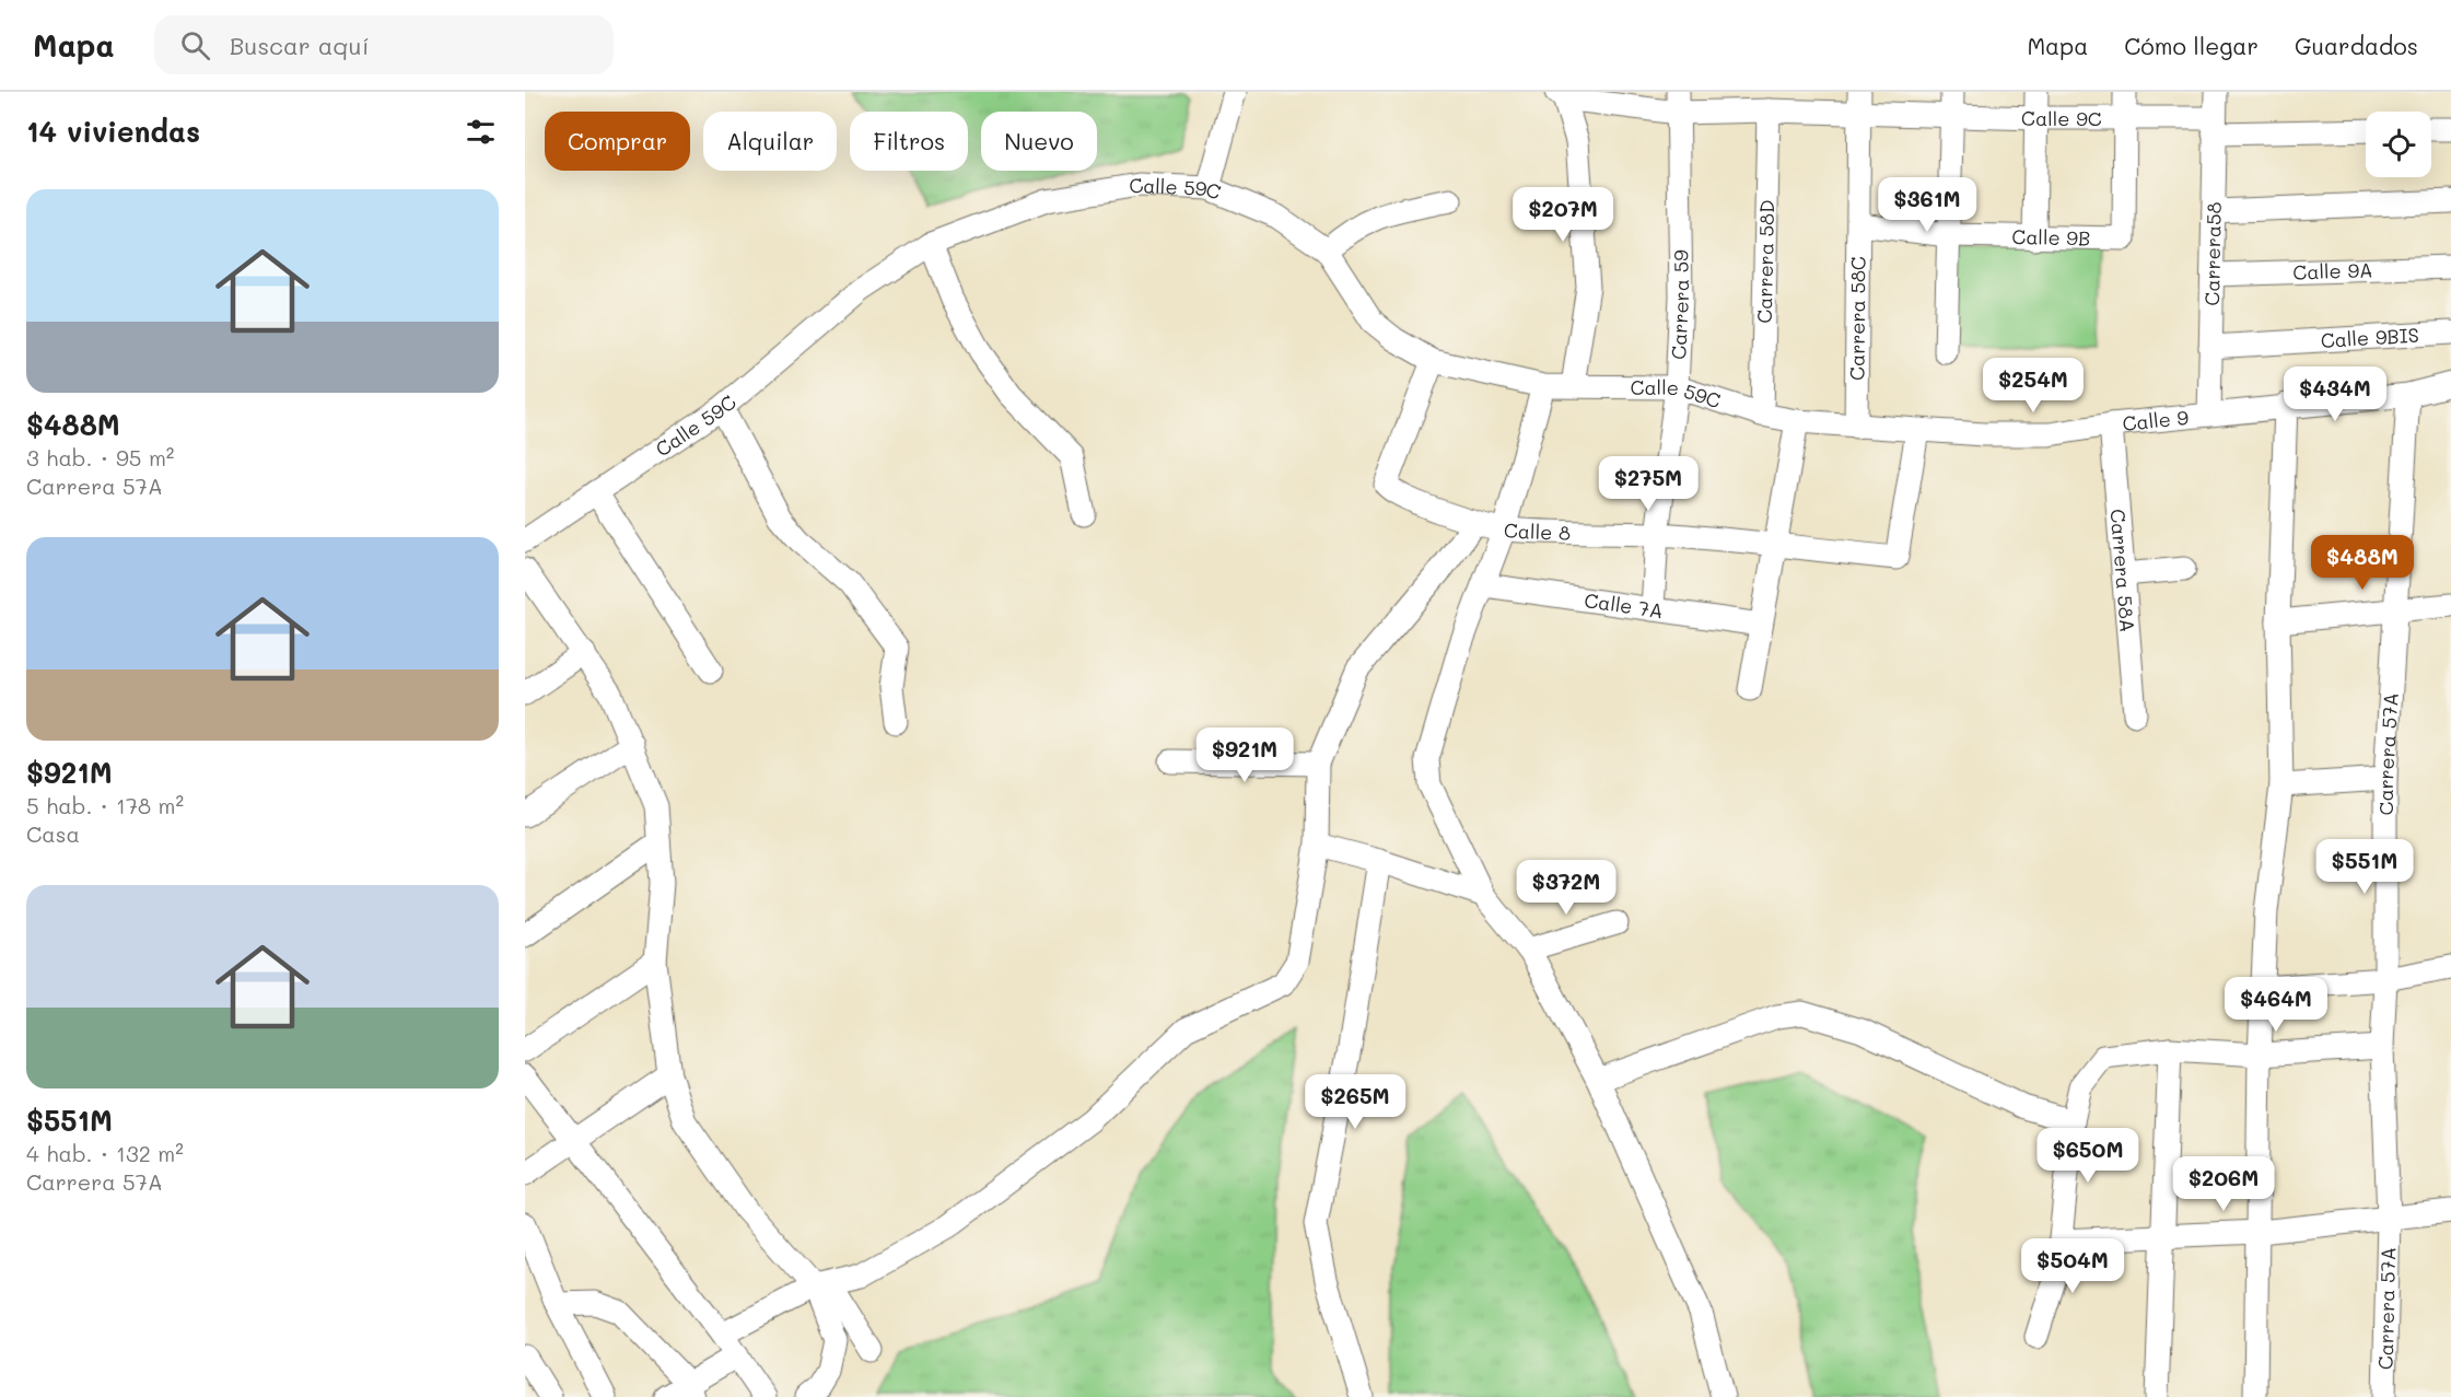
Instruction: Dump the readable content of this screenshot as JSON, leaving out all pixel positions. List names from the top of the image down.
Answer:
{
  "streets": {
    "street": [
      "Calle 9C",
      "Calle 59C",
      "Calle 9B",
      "Carrera58",
      "Carrera 58D",
      "Calle 9A",
      "Carrera 59",
      "Carrera 58C",
      "Calle 9BIS",
      "Calle 9",
      "Calle 8",
      "Carrera 58A",
      "Calle 7A",
      "Carrera 57A"
    ]
  },
  "crossings": [
    ["Calle 9C", "Calle 9B"],
    ["Calle 9C", "Carrera58"],
    ["Calle 9C", "Carrera 58D"],
    ["Calle 9C", "Carrera 59"],
    ["Calle 9C", "Carrera 58C"],
    ["Calle 59C", "Carrera 58D"],
    ["Calle 59C", "Carrera 59"],
    ["Calle 59C", "Carrera 58C"],
    ["Calle 59C", "Calle 9"],
    ["Calle 59C", "Calle 8"],
    ["Calle 9B", "Carrera 58C"],
    ["Carrera58", "Calle 9A"],
    ["Carrera58", "Calle 9BIS"],
    ["Carrera58", "Calle 9"],
    ["Carrera 59", "Calle 8"],
    ["Carrera 59", "Calle 7A"],
    ["Carrera 58C", "Calle 9"],
    ["Calle 9", "Calle 8"],
    ["Calle 9", "Carrera 58A"],
    ["Calle 9", "Carrera 57A"]
  ],
  "page": {
    "header": "Mapa",
    "search": "Buscar aquí",
    "nav": ["Mapa", "Cómo llegar", "Guardados"],
    "heading": "14 viviendas",
    "chip": [
      "Comprar",
      "Alquilar",
      "Filtros",
      "Nuevo"
    ],
    "list": [
      {
        "name": "$488M",
        "note": "3 hab. · 95 m² · Carrera 57A"
      },
      {
        "name": "$921M",
        "note": "5 hab. · 178 m² · Casa"
      },
      {
        "name": "$551M",
        "note": "4 hab. · 132 m² · Carrera 57A"
      }
    ],
    "price": [
      "$361M",
      "$207M",
      "$254M",
      "$434M",
      "$275M",
      "$488M",
      "$921M",
      "$551M",
      "$372M",
      "$464M",
      "$265M",
      "$650M",
      "$206M",
      "$504M"
    ]
  }
}
